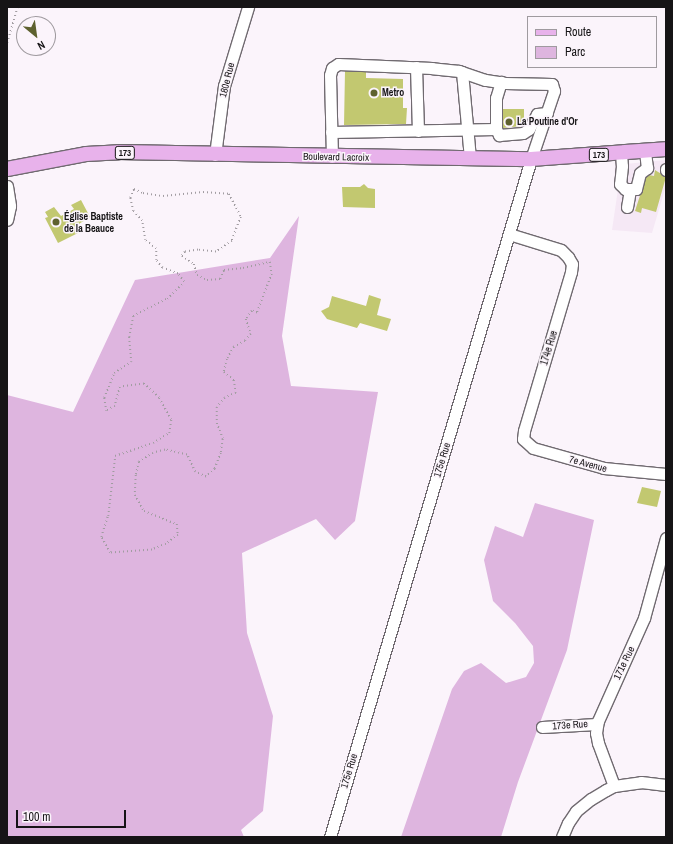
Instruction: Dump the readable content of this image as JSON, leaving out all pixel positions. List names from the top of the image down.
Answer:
{
  "streets": {
    "main road": ["173", "Boulevard Lacroix"],
    "street": [
      "180e Rue",
      "174e Rue",
      "175e Rue",
      "7e Avenue",
      "171e Rue",
      "173e Rue"
    ]
  },
  "crossings": [
    ["180e Rue", "Boulevard Lacroix"],
    ["Boulevard Lacroix", "175e Rue"],
    ["174e Rue", "175e Rue"],
    ["174e Rue", "7e Avenue"],
    ["171e Rue", "173e Rue"]
  ],
  "places": ["Metro", "La Poutine d'Or", "Église Baptiste de la Beauce"],
  "legend": ["Route", "Parc"],
  "scale_bar": "100 m",
  "north": "bottom right"
}
